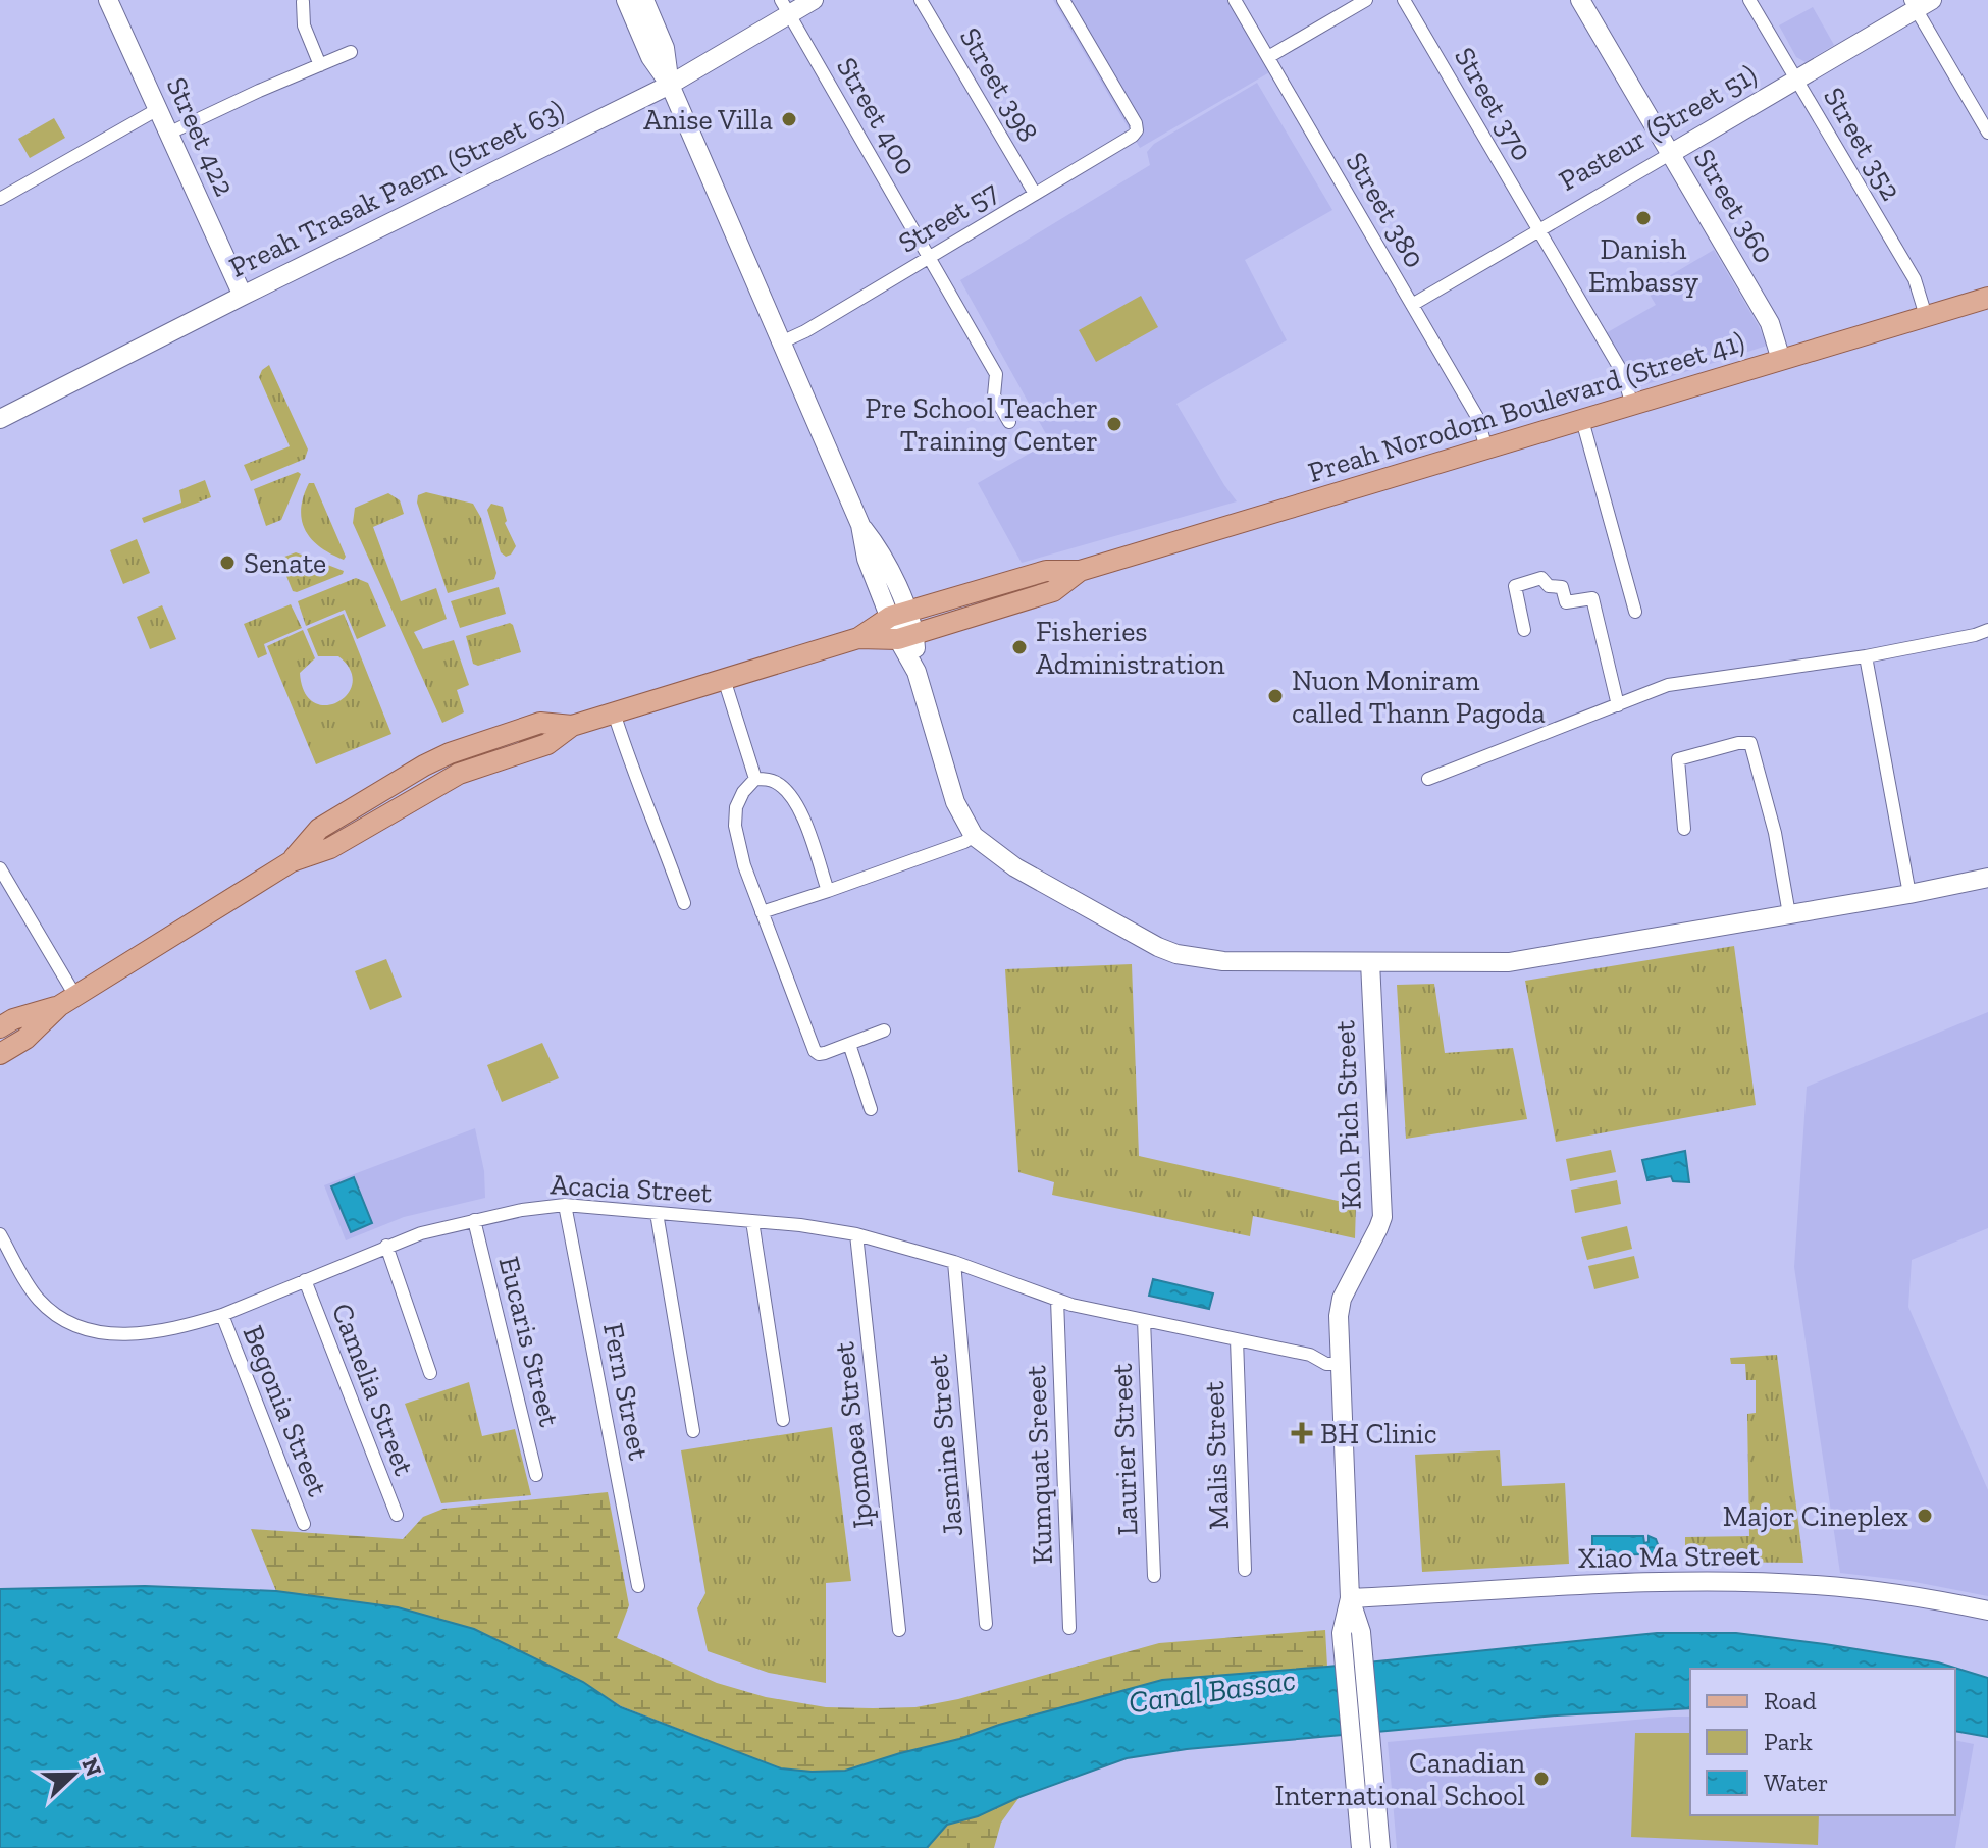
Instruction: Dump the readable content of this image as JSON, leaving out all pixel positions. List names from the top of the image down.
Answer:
{
  "streets": {
    "main road": [
      "Pasteur (Street 51)",
      "Street 422",
      "Preah Trasak Paem (Street 63)",
      "Street 360",
      "Preah Norodom Boulevard (Street 41)",
      "Koh Pich Street",
      "Xiao Ma Street"
    ],
    "street": [
      "Street 398",
      "Street 370",
      "Street 400",
      "Street 352",
      "Street 380",
      "Street 57",
      "Acacia Street",
      "Eucaris Street",
      "Camelia Street",
      "Fern Street",
      "Begonia Street",
      "Ipomoea Street",
      "Jasmine Street",
      "Laurier Street",
      "Malis Street",
      "Kumquat Sreeet"
    ]
  },
  "crossings": [
    ["Street 398", "Street 57"],
    ["Street 370", "Pasteur (Street 51)"],
    ["Street 370", "Preah Norodom Boulevard (Street 41)"],
    ["Street 400", "Preah Trasak Paem (Street 63)"],
    ["Street 400", "Street 57"],
    ["Pasteur (Street 51)", "Street 352"],
    ["Pasteur (Street 51)", "Street 360"],
    ["Pasteur (Street 51)", "Street 380"],
    ["Street 422", "Preah Trasak Paem (Street 63)"],
    ["Street 352", "Preah Norodom Boulevard (Street 41)"],
    ["Street 360", "Preah Norodom Boulevard (Street 41)"],
    ["Street 380", "Preah Norodom Boulevard (Street 41)"],
    ["Koh Pich Street", "Acacia Street"],
    ["Koh Pich Street", "Xiao Ma Street"],
    ["Acacia Street", "Eucaris Street"],
    ["Acacia Street", "Camelia Street"],
    ["Acacia Street", "Fern Street"],
    ["Acacia Street", "Begonia Street"],
    ["Acacia Street", "Ipomoea Street"],
    ["Acacia Street", "Jasmine Street"],
    ["Acacia Street", "Laurier Street"],
    ["Acacia Street", "Malis Street"],
    ["Acacia Street", "Kumquat Sreeet"]
  ],
  "water": ["Canal Bassac"],
  "places": {
    "other": [
      "Anise Villa",
      "Danish Embassy",
      "Pre School Teacher Training Center",
      "Senate",
      "Fisheries Administration",
      "Nuon Moniram called Thann Pagoda",
      "Major Cineplex",
      "Canadian International School"
    ],
    "health": ["BH Clinic"]
  },
  "legend": ["Road", "Park", "Water"],
  "north": "right"
}
